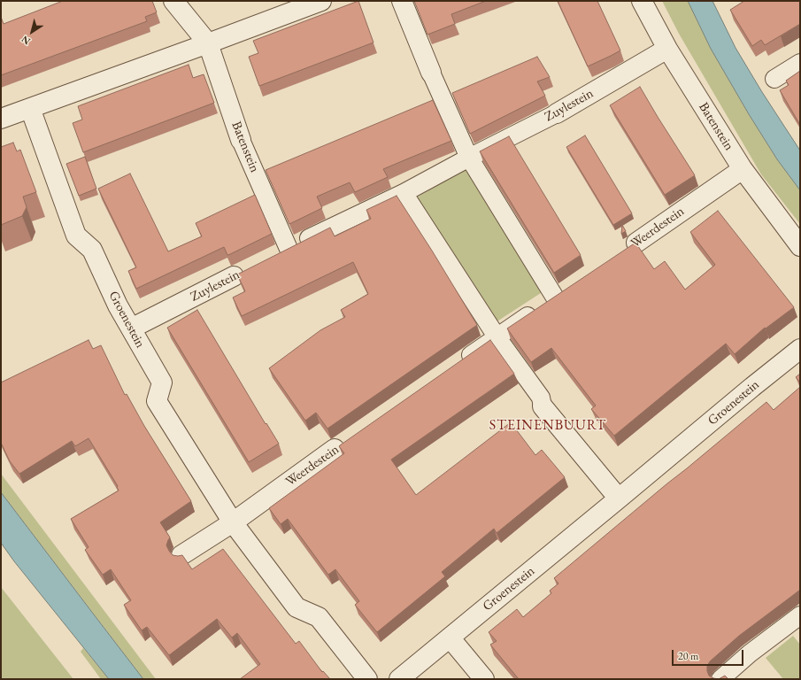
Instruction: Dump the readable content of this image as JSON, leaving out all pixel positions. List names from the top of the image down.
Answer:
{
  "streets": {
    "street": [
      "Zuylestein",
      "Batenstein",
      "Weerdestein",
      "Groenestein"
    ]
  },
  "crossings": [
    ["Zuylestein", "Batenstein"],
    ["Zuylestein", "Groenestein"],
    ["Batenstein", "Weerdestein"],
    ["Weerdestein", "Groenestein"]
  ],
  "districts": ["STEINENBUURT"],
  "scale_bar": "20 m",
  "north": "bottom left"
}
